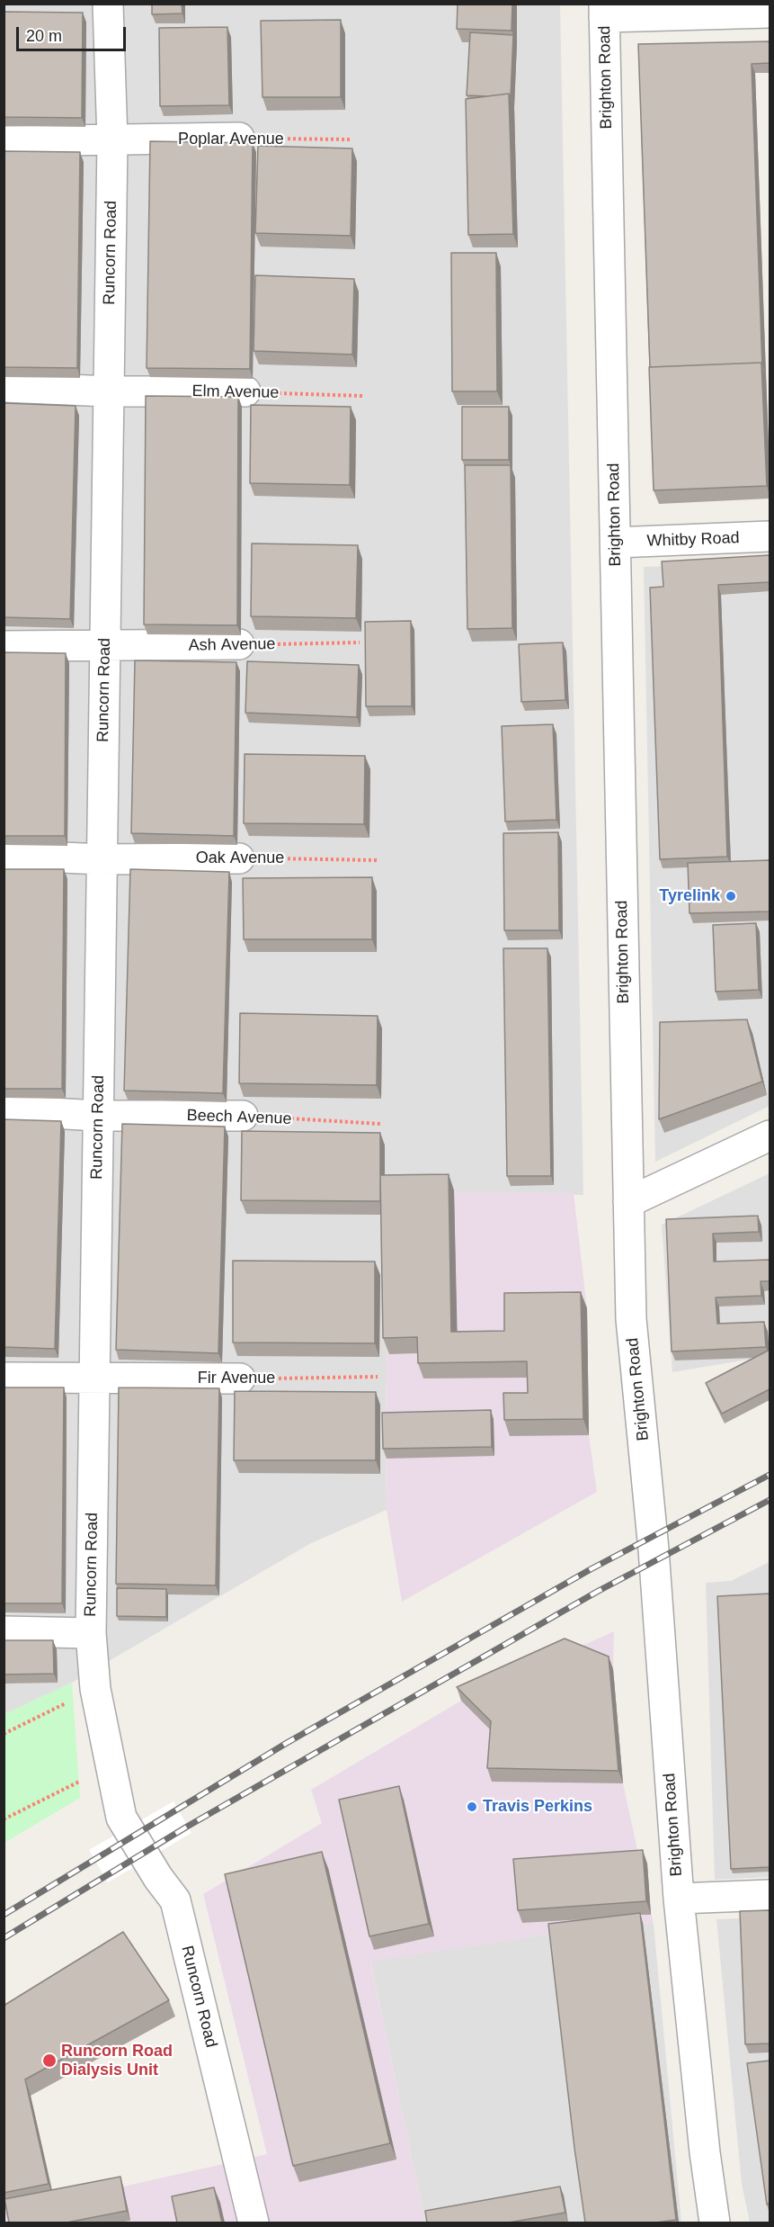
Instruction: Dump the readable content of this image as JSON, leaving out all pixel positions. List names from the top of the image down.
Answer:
{
  "streets": {
    "street": [
      "Brighton Road",
      "Poplar Avenue",
      "Runcorn Road",
      "Elm Avenue",
      "Whitby Road",
      "Ash Avenue",
      "Oak Avenue",
      "Beech Avenue",
      "Fir Avenue"
    ]
  },
  "crossings": [
    ["Brighton Road", "Whitby Road"],
    ["Poplar Avenue", "Runcorn Road"],
    ["Runcorn Road", "Elm Avenue"],
    ["Runcorn Road", "Ash Avenue"],
    ["Runcorn Road", "Oak Avenue"],
    ["Runcorn Road", "Beech Avenue"],
    ["Runcorn Road", "Fir Avenue"]
  ],
  "places": ["Tyrelink", "Travis Perkins", "Runcorn Road Dialysis Unit"],
  "scale_bar": "20 m"
}
